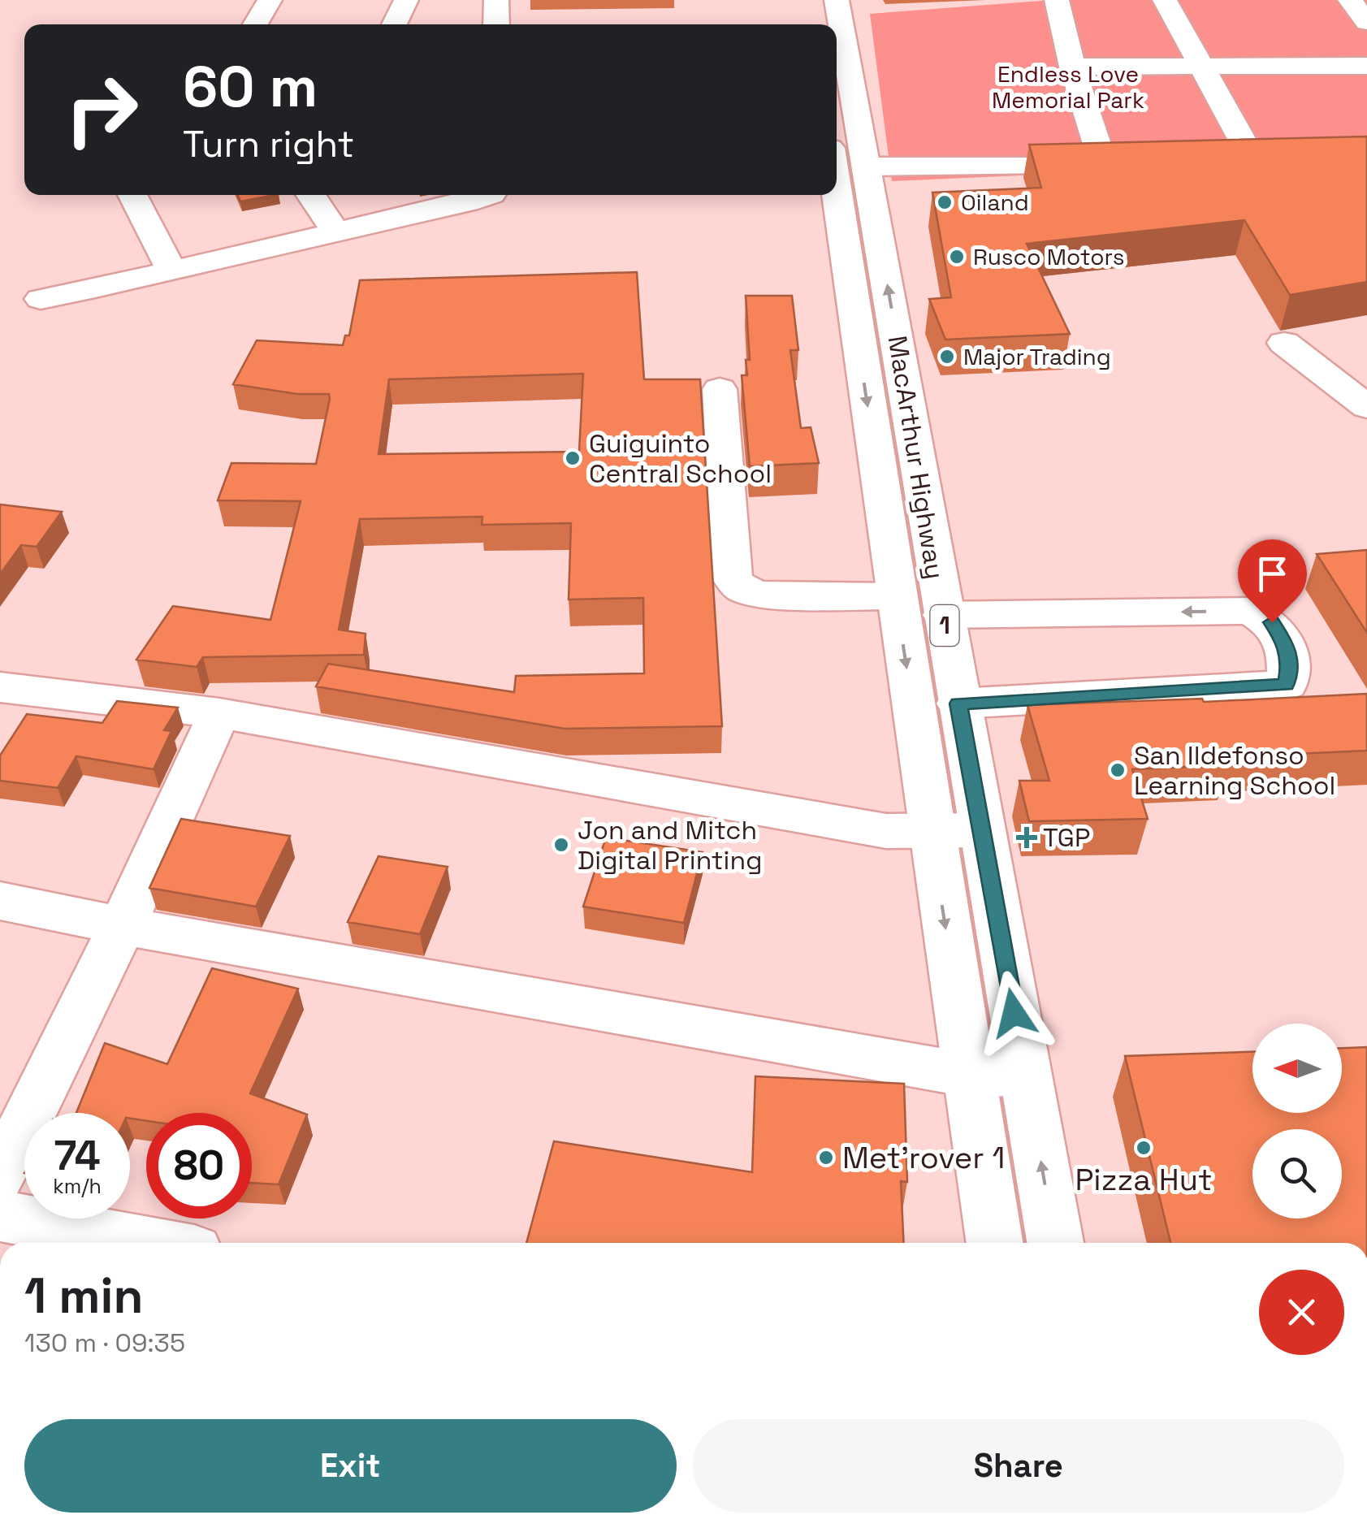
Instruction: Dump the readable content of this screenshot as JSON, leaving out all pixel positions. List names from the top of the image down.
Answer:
{
  "streets": {
    "main road": ["MacArthur Highway", "1"]
  },
  "parks": ["Endless Love Memorial Park"],
  "places": {
    "other": [
      "Oiland",
      "Rusco Motors",
      "Major Trading",
      "Guiguinto Central School",
      "San Ildefonso Learning School",
      "Jon and Mitch Digital Printing",
      "Pizza Hut",
      "Met'rover 1"
    ],
    "health": ["TGP"]
  },
  "north": "left",
  "page": {
    "turn": ["60 m", "Turn right"],
    "speed": "74 km/h",
    "limit": "80",
    "heading": ["1 min", "130 m · 09:35"],
    "buttons": ["Exit", "Share"]
  }
}
